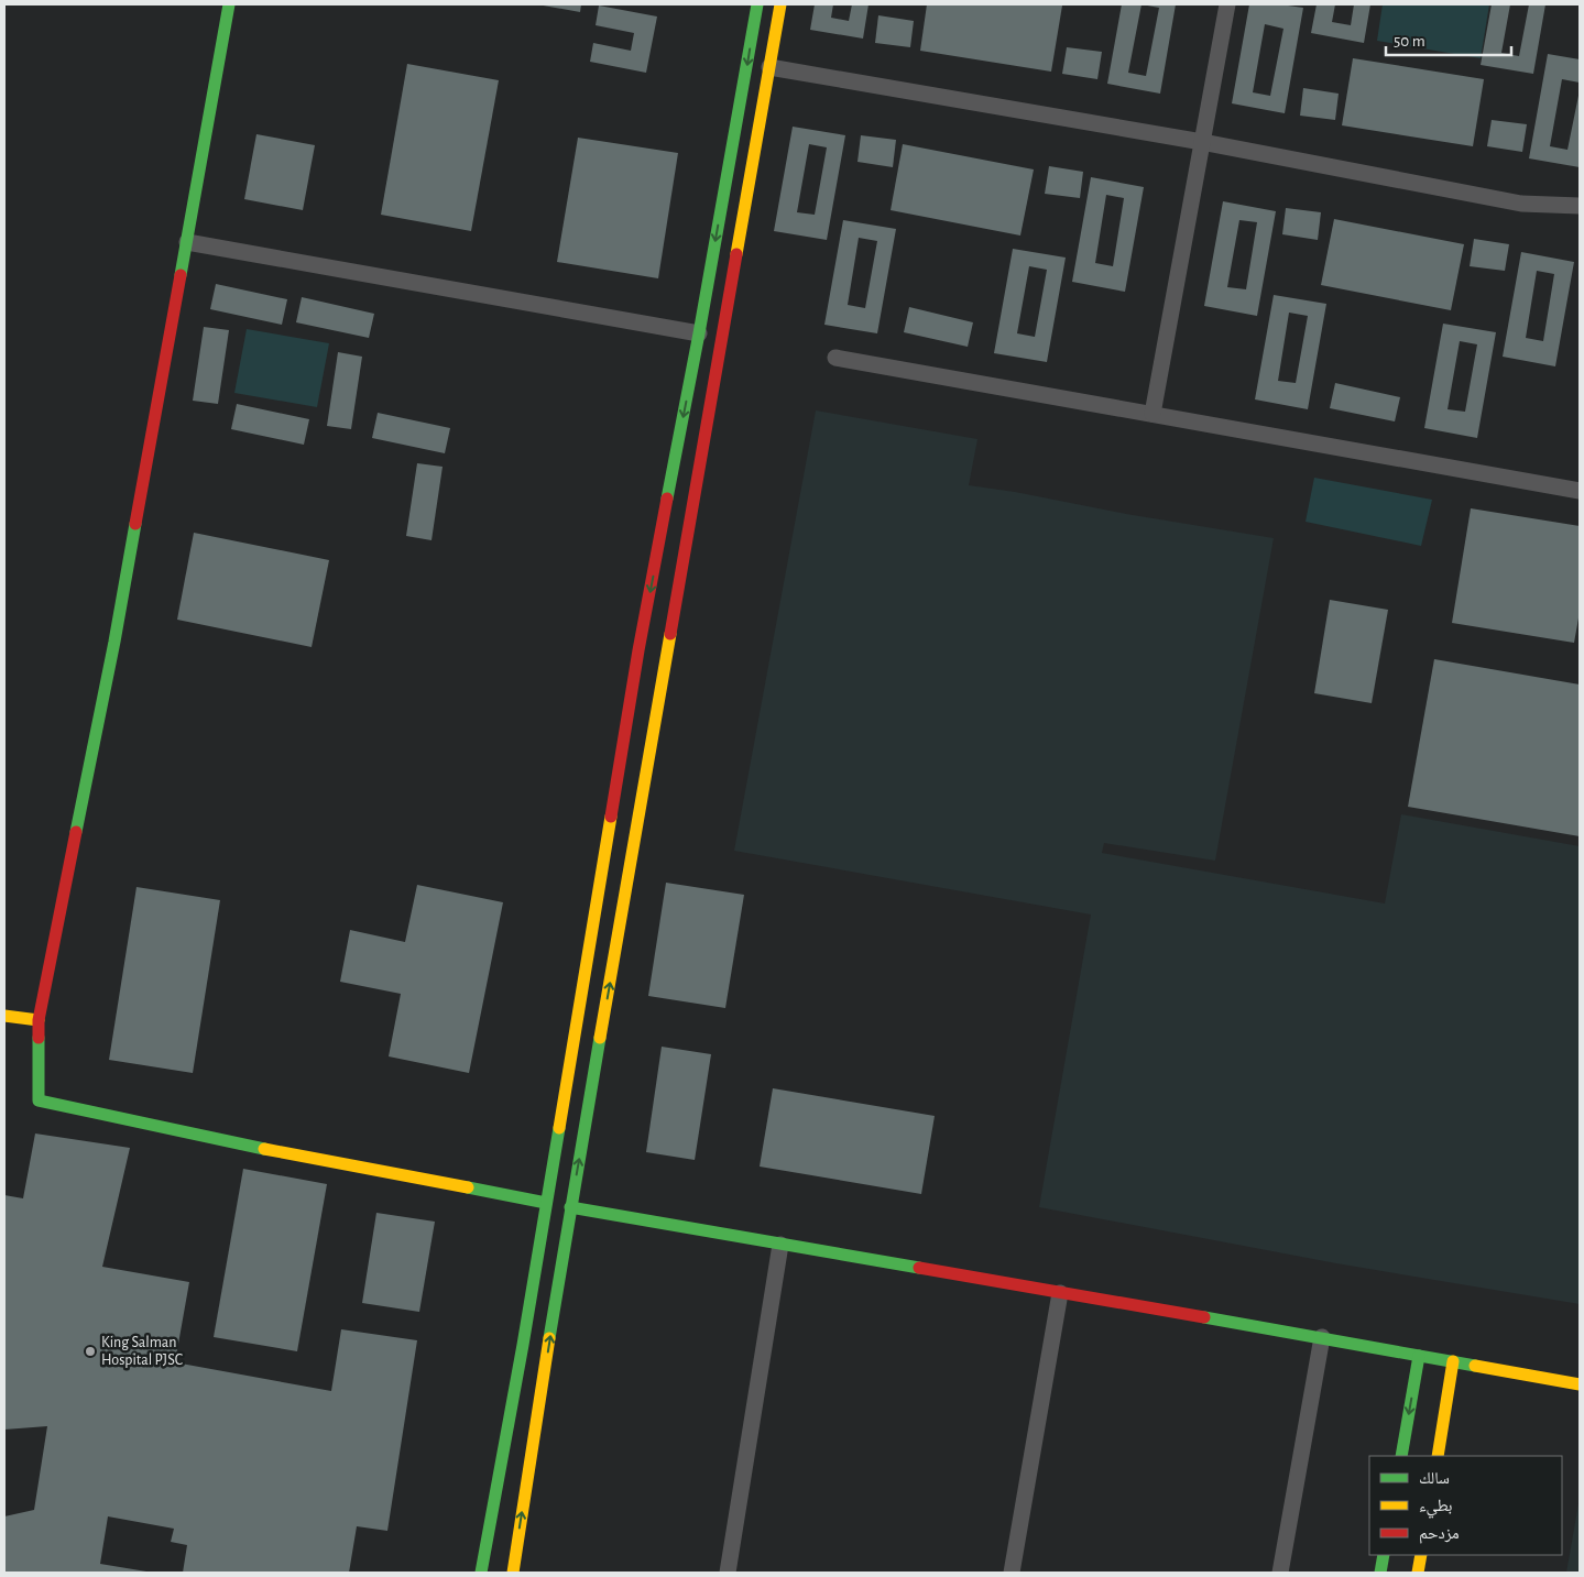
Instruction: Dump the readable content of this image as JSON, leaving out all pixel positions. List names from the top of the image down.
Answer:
{
  "places": ["King Salman Hospital PJSC"],
  "legend": ["سالك", "بطيء", "مزدحم"],
  "scale_bar": "50 m"
}
